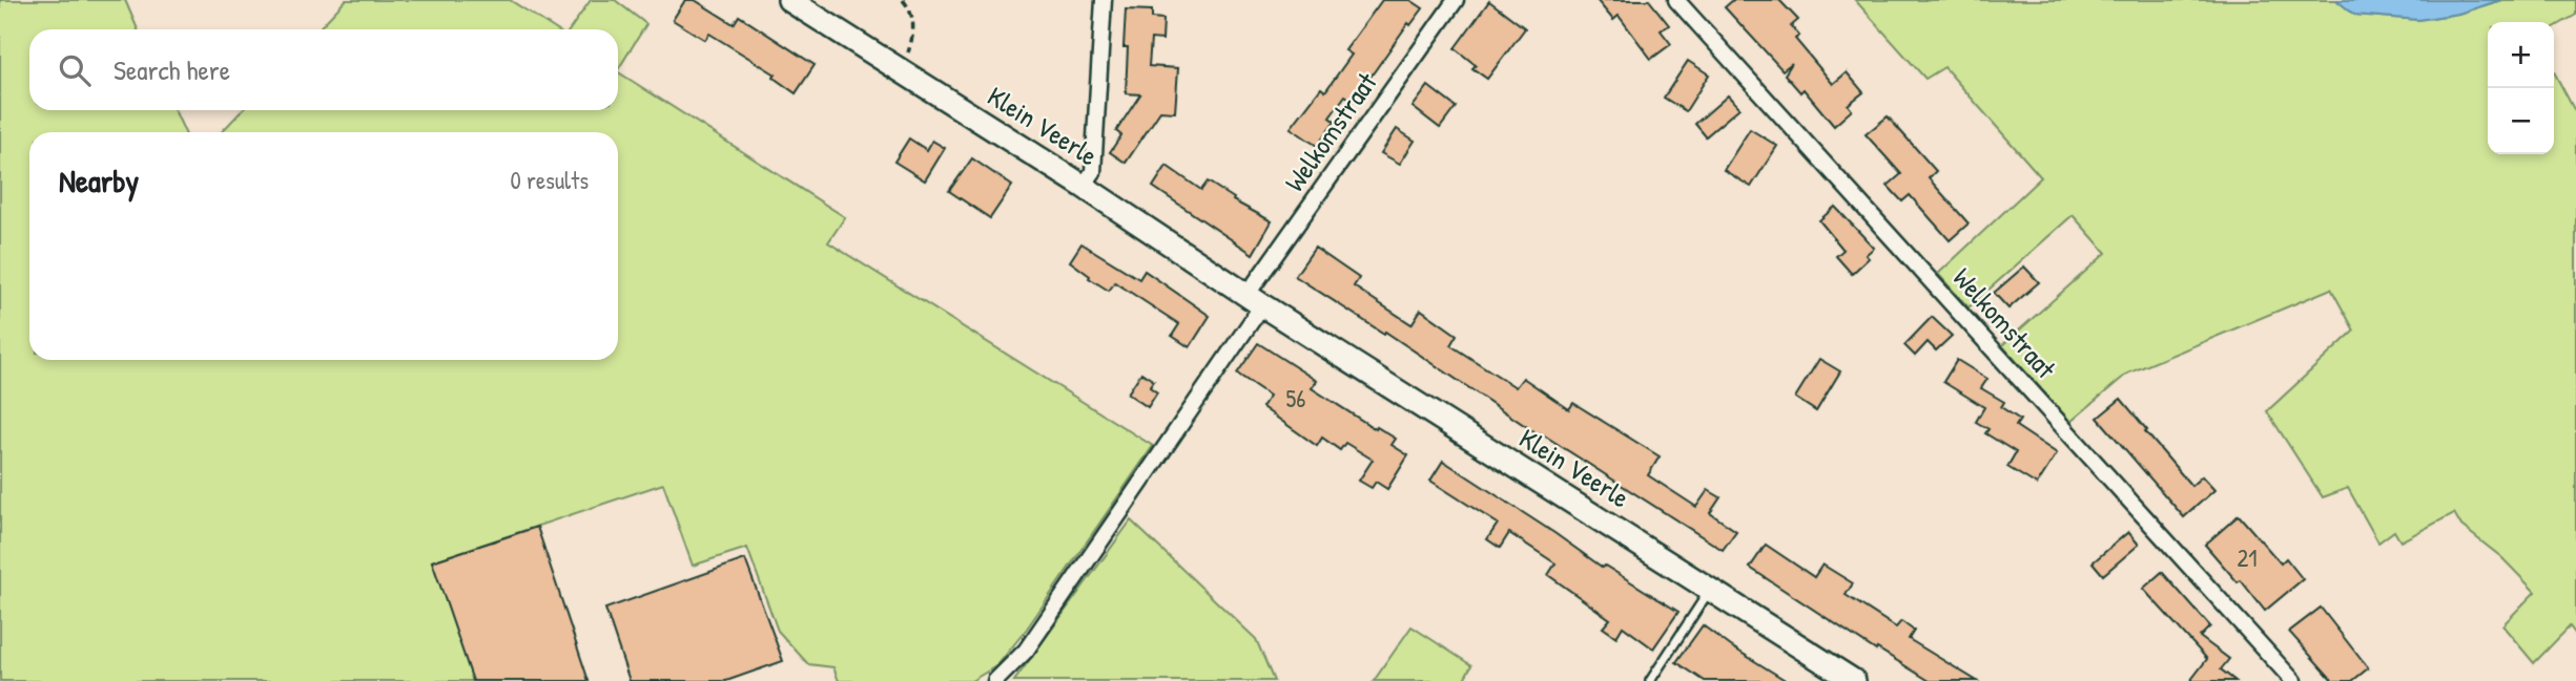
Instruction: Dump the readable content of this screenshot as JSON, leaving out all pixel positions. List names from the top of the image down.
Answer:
{
  "streets": {
    "main road": ["Klein Veerle"],
    "street": ["Welkomstraat"]
  },
  "crossings": [
    ["Klein Veerle", "Welkomstraat"]
  ],
  "house_numbers": ["56", "21"],
  "page": {
    "map_buttons": ["+", "−"],
    "search": "Search here",
    "heading": ["Nearby", "0 results"]
  }
}
